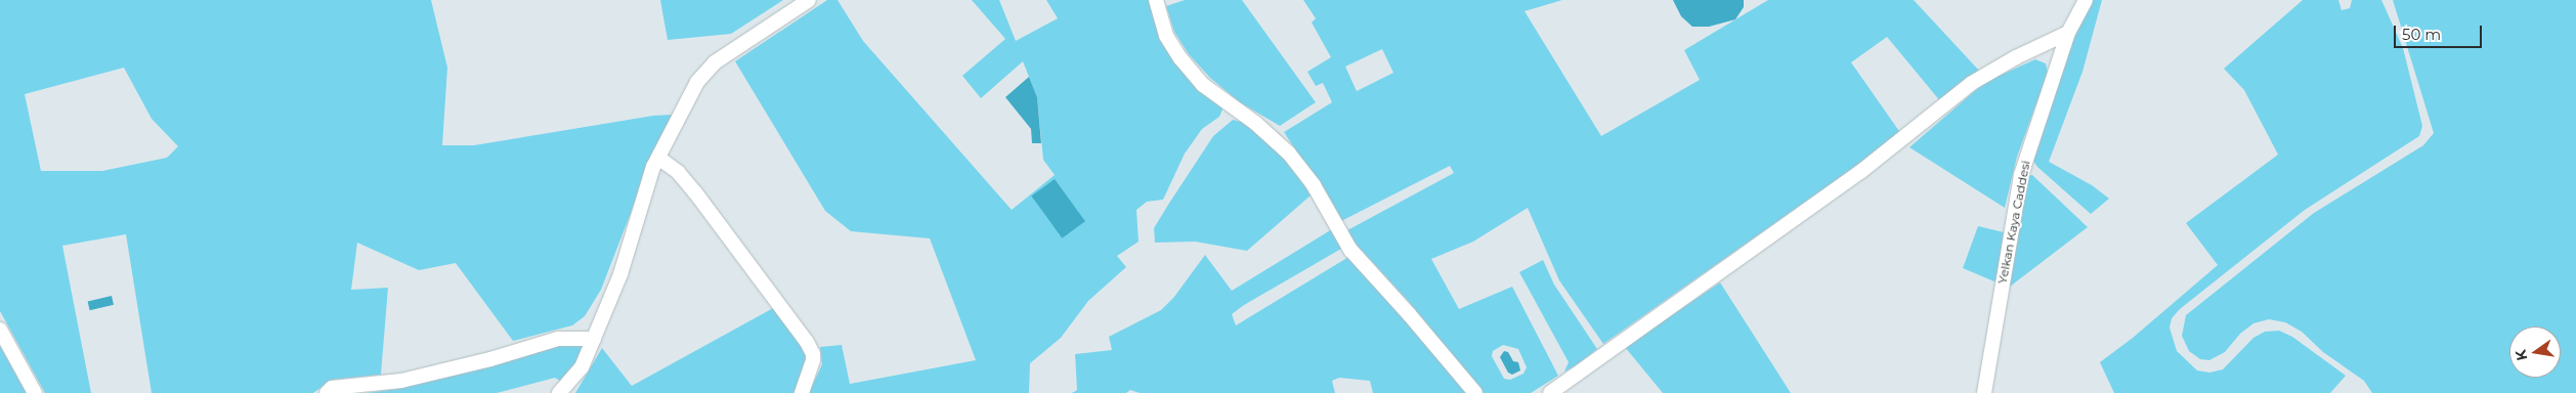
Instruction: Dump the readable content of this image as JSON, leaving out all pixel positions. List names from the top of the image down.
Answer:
{
  "streets": {
    "street": ["Yelkan Kaya Caddesi"]
  },
  "scale_bar": "50 m",
  "north": "left"
}
